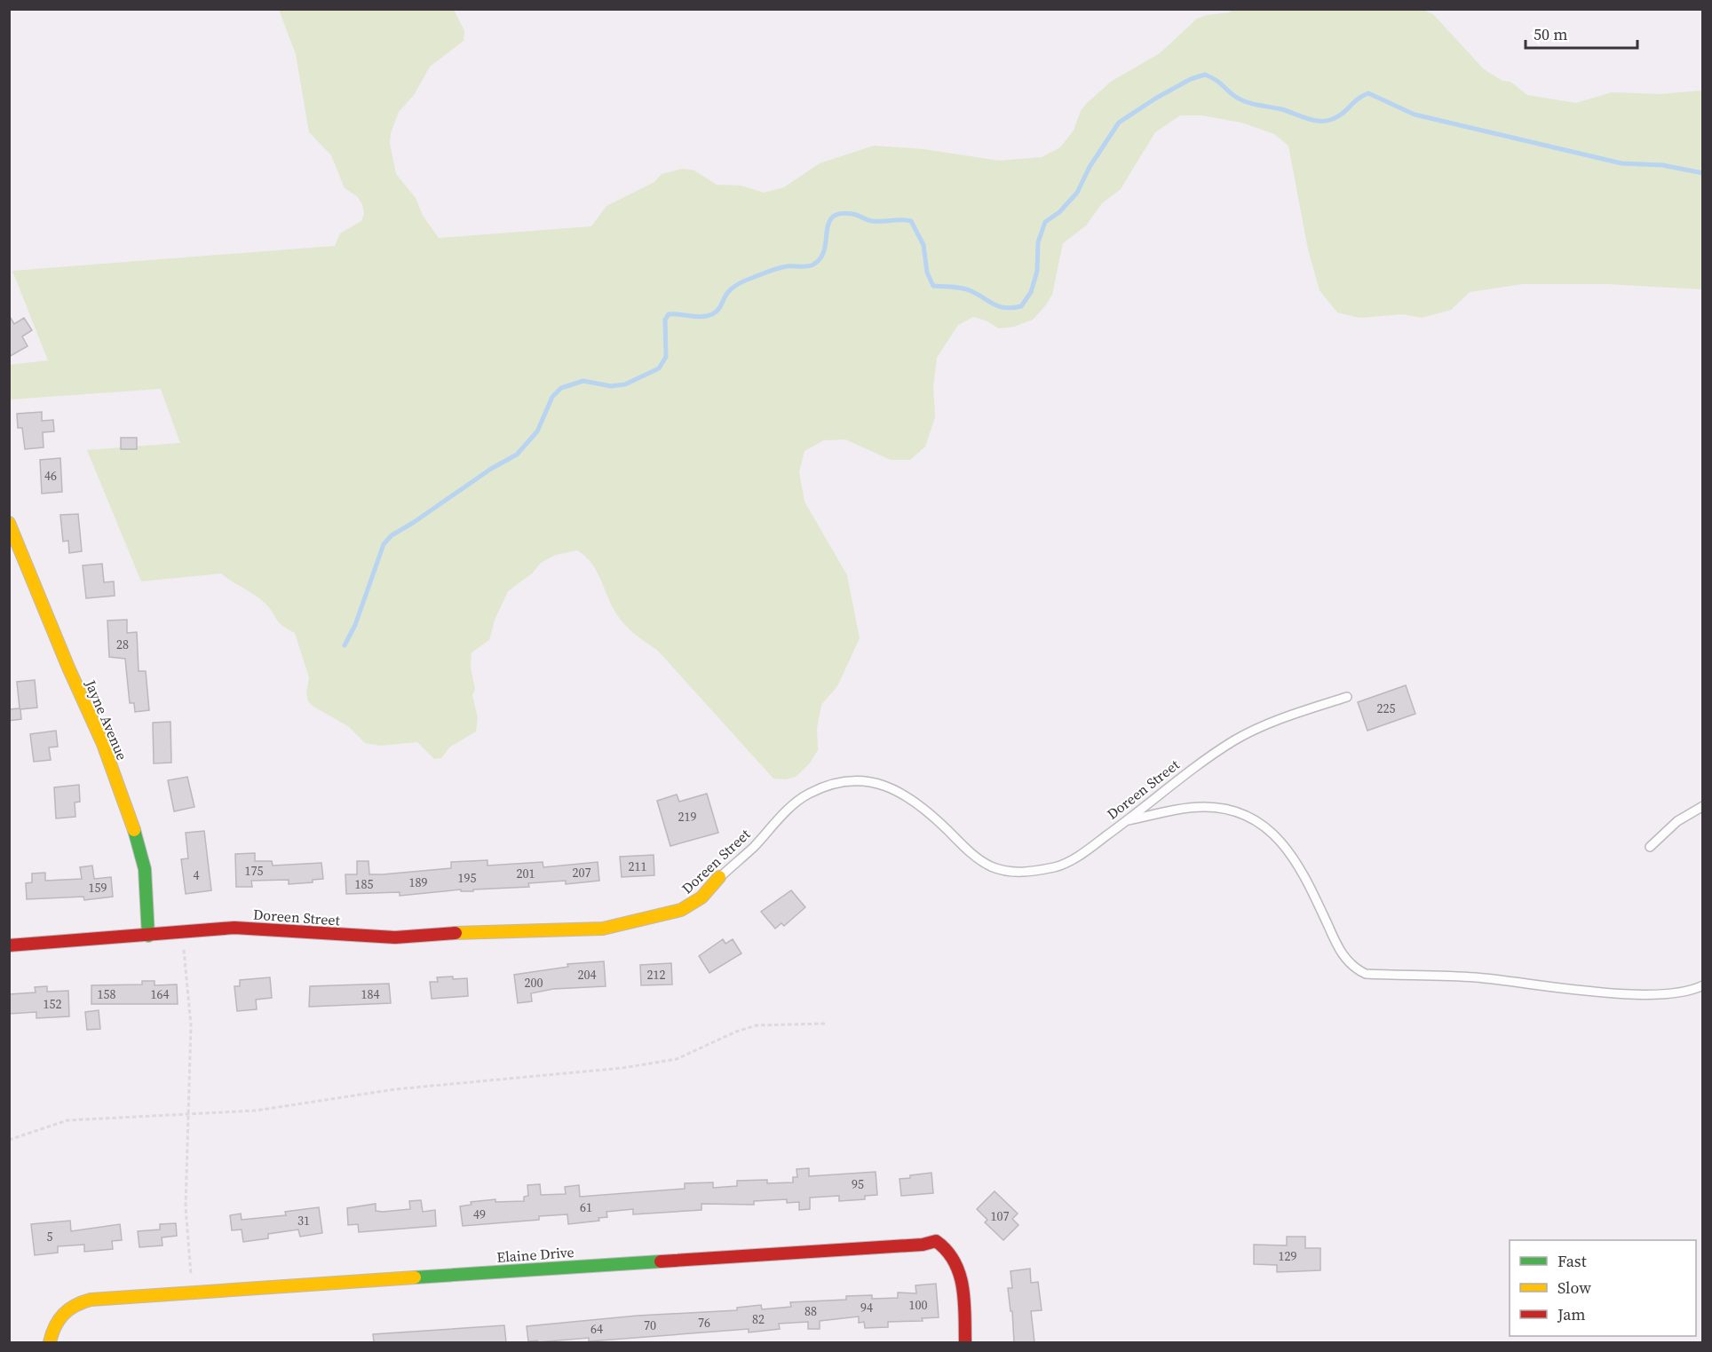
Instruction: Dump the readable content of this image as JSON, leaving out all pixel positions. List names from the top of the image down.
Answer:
{
  "streets": {
    "street": ["Jayne Avenue", "Doreen Street", "Elaine Drive"]
  },
  "crossings": [
    ["Jayne Avenue", "Doreen Street"]
  ],
  "house_numbers": [
    "46",
    "28",
    "225",
    "219",
    "211",
    "175",
    "207",
    "201",
    "4",
    "195",
    "189",
    "185",
    "159",
    "204",
    "212",
    "200",
    "158",
    "164",
    "184",
    "152",
    "95",
    "61",
    "49",
    "107",
    "31",
    "5",
    "129",
    "100",
    "94",
    "88",
    "82",
    "76",
    "70",
    "64"
  ],
  "legend": ["Fast", "Slow", "Jam"],
  "scale_bar": "50 m"
}
